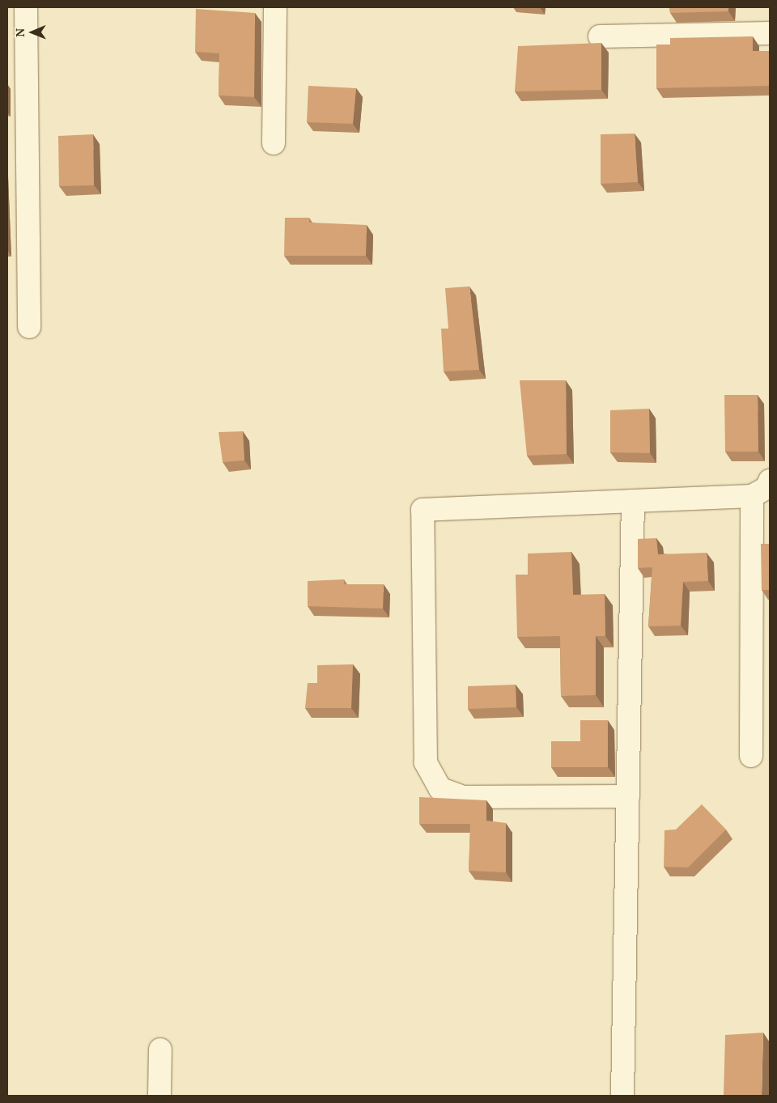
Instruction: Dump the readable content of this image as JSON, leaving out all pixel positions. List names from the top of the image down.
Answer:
{
  "north": "left"
}
